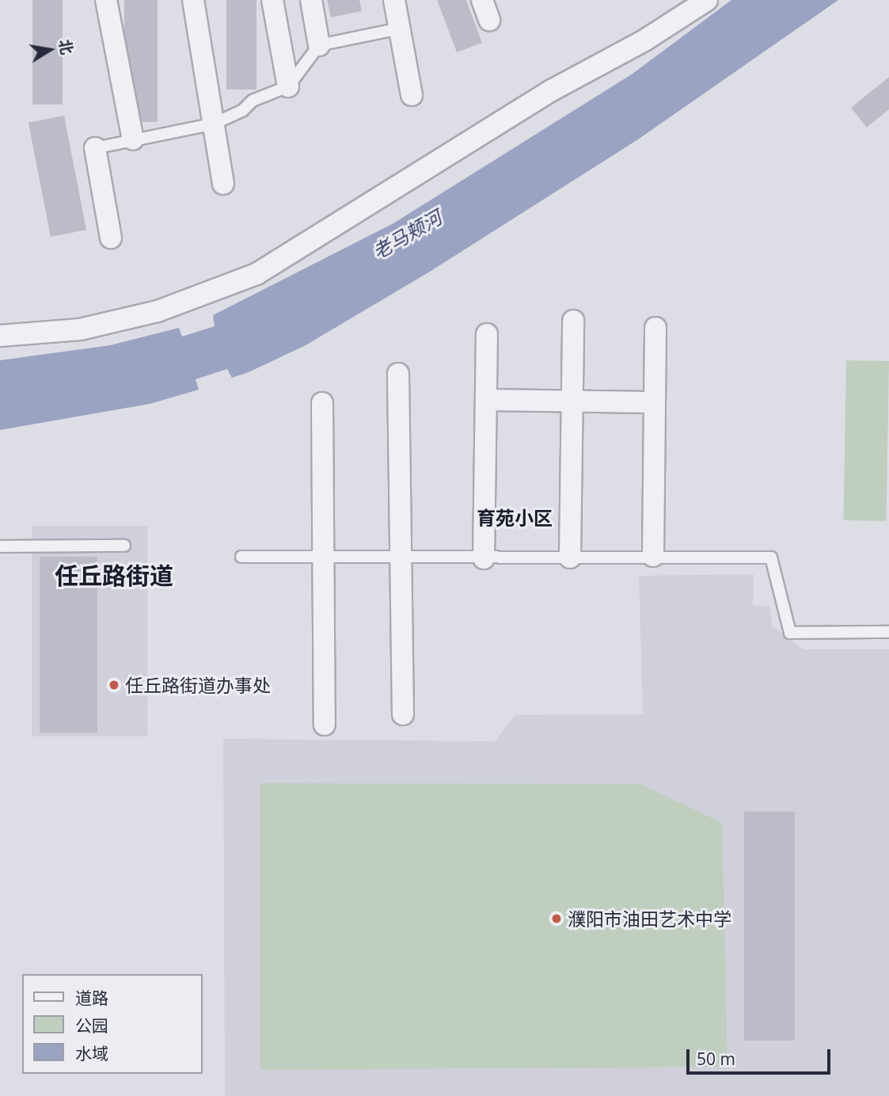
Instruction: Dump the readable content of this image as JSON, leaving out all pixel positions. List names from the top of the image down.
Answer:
{
  "districts": ["育苑小区", "任丘路街道"],
  "water": ["老马颊河"],
  "places": ["任丘路街道办事处", "濮阳市油田艺术中学"],
  "legend": ["道路", "公园", "水域"],
  "scale_bar": "50 m",
  "north": "right"
}
